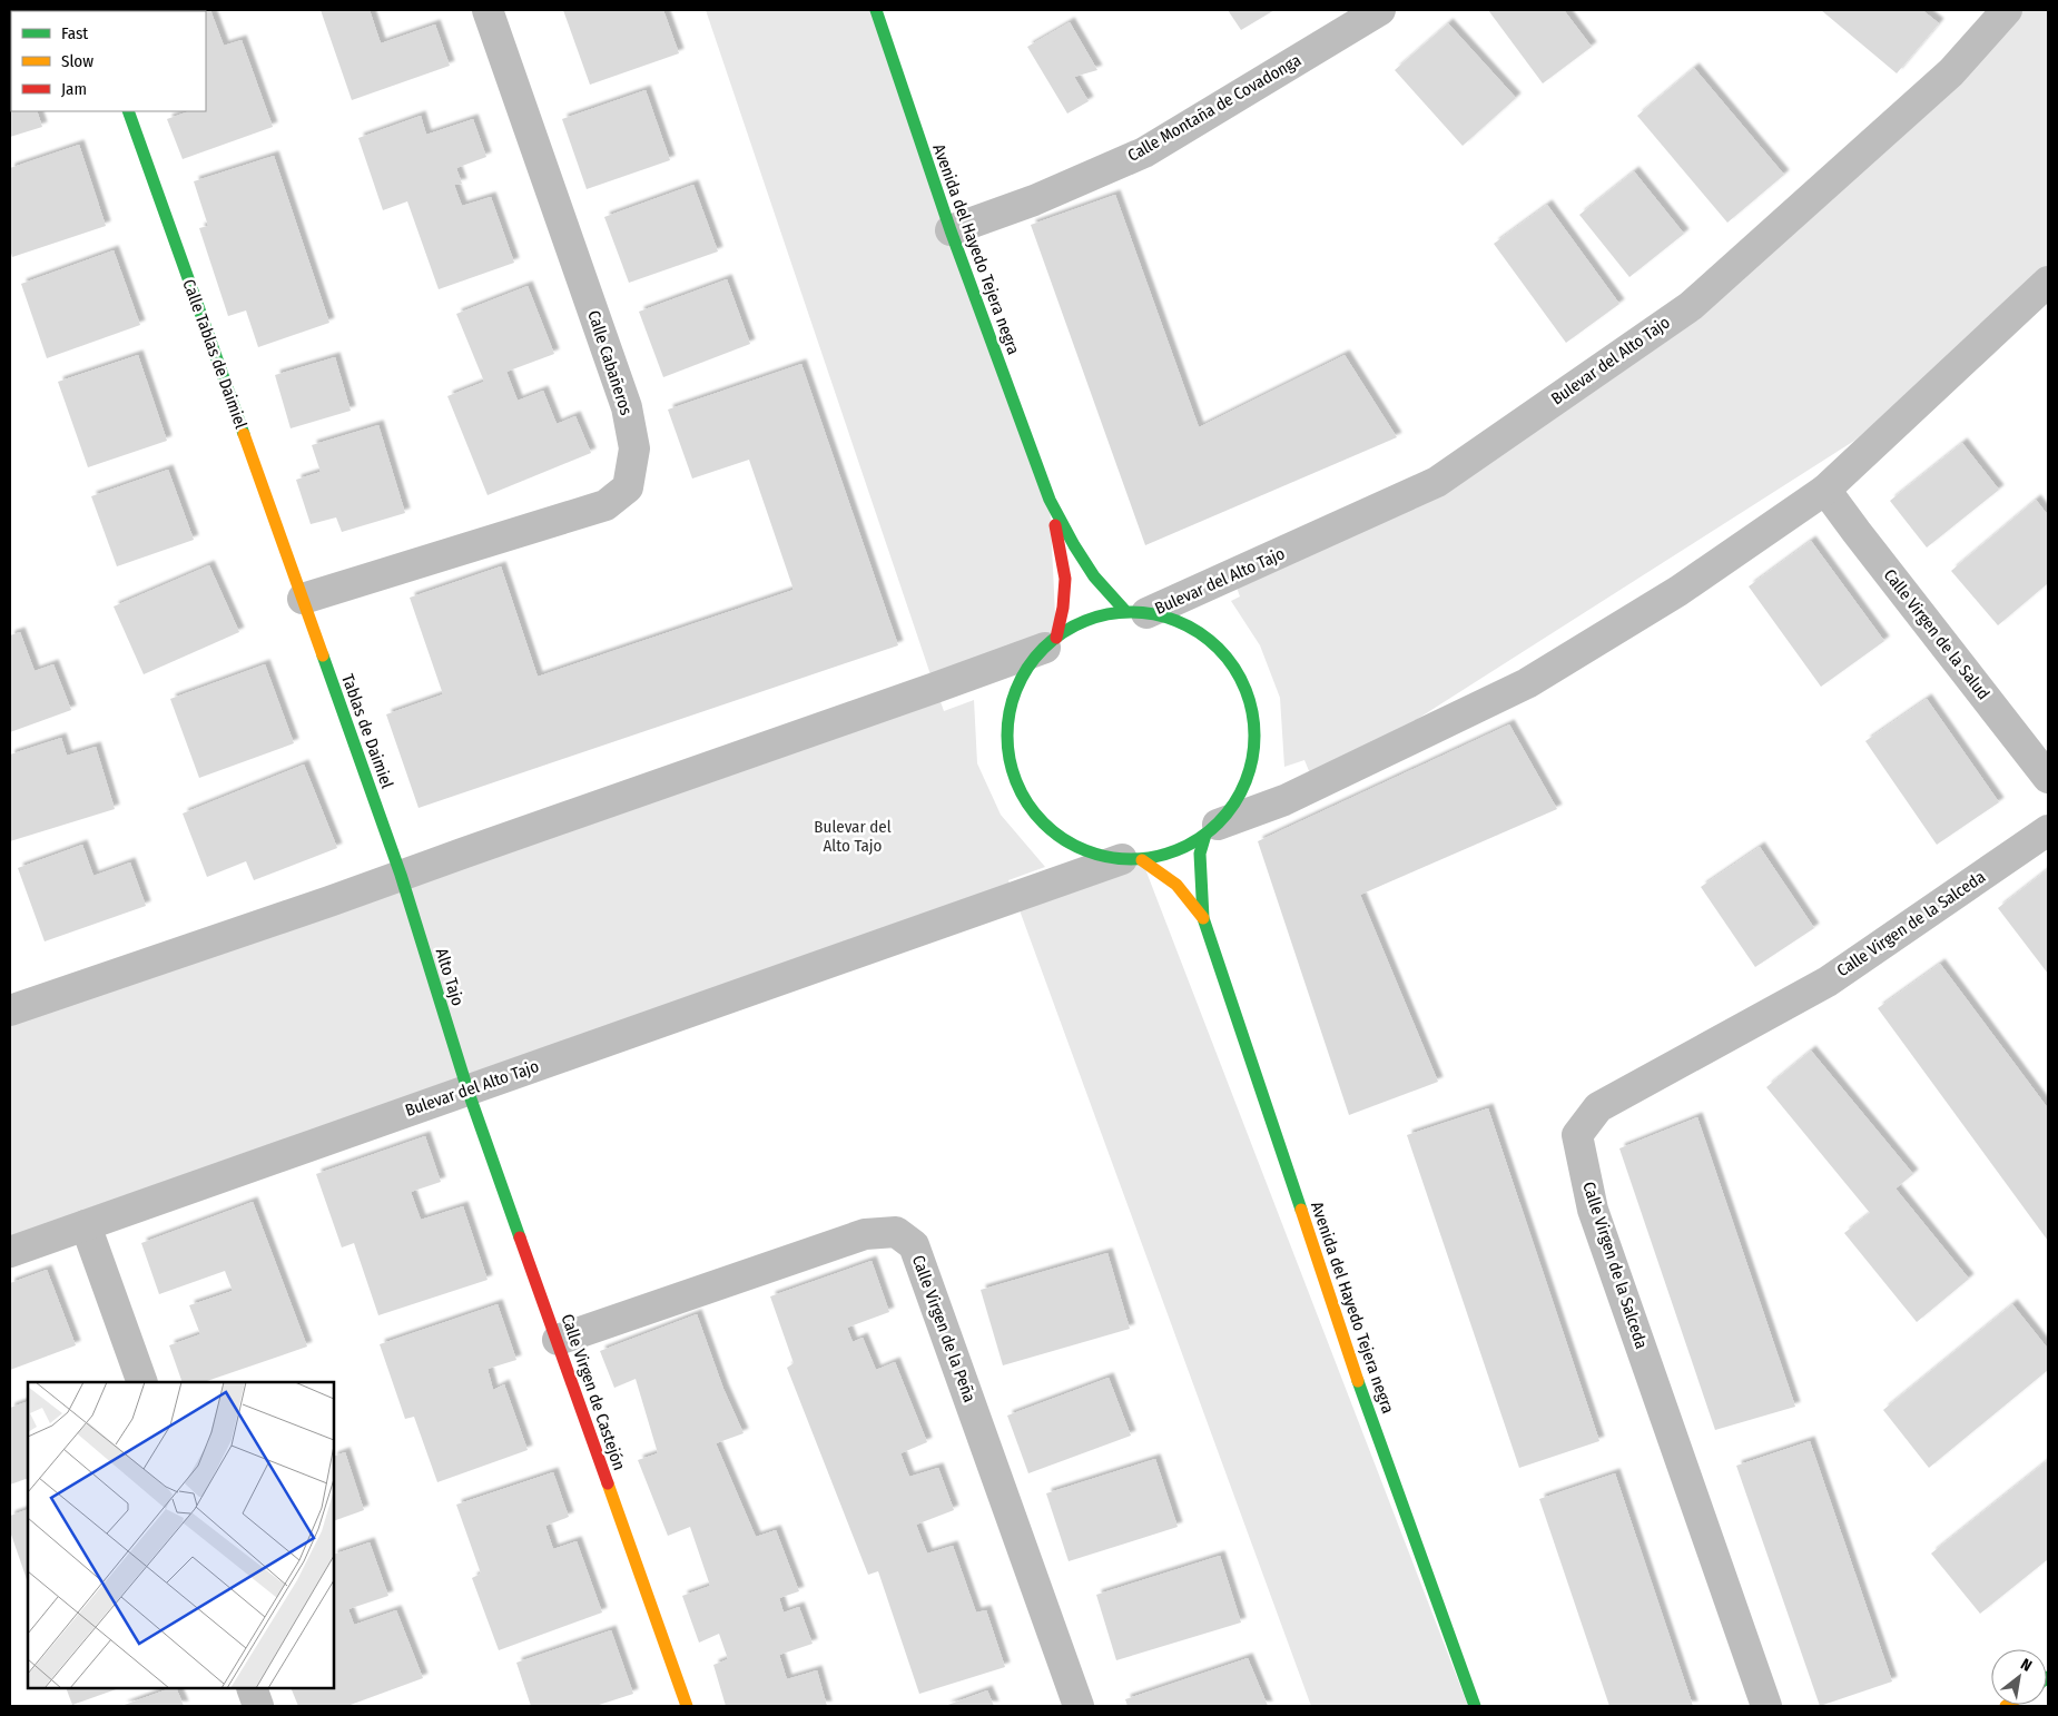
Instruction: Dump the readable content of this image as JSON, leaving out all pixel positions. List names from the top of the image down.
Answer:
{
  "streets": {
    "street": [
      "Calle Montaña de Covadonga",
      "Avenida del Hayedo Tejera negra",
      "Calle Tablas de Daimiel",
      "Bulevar del Alto Tajo",
      "Calle Cabañeros",
      "Calle Virgen de la Salud",
      "Tablas de Daimiel",
      "Calle Virgen de la Salceda",
      "Alto Tajo",
      "Calle Virgen de la Peña",
      "Calle Virgen de Castejón"
    ]
  },
  "crossings": [
    ["Calle Montaña de Covadonga", "Avenida del Hayedo Tejera negra"],
    ["Avenida del Hayedo Tejera negra", "Bulevar del Alto Tajo"],
    ["Calle Tablas de Daimiel", "Calle Cabañeros"],
    ["Calle Tablas de Daimiel", "Tablas de Daimiel"],
    ["Bulevar del Alto Tajo", "Alto Tajo"],
    ["Bulevar del Alto Tajo", "Calle Virgen de Castejón"],
    ["Calle Cabañeros", "Tablas de Daimiel"],
    ["Tablas de Daimiel", "Alto Tajo"],
    ["Alto Tajo", "Calle Virgen de Castejón"],
    ["Calle Virgen de la Peña", "Calle Virgen de Castejón"]
  ],
  "parks": ["Bulevar del Alto Tajo"],
  "legend": ["Fast", "Slow", "Jam"],
  "north": "top right"
}
